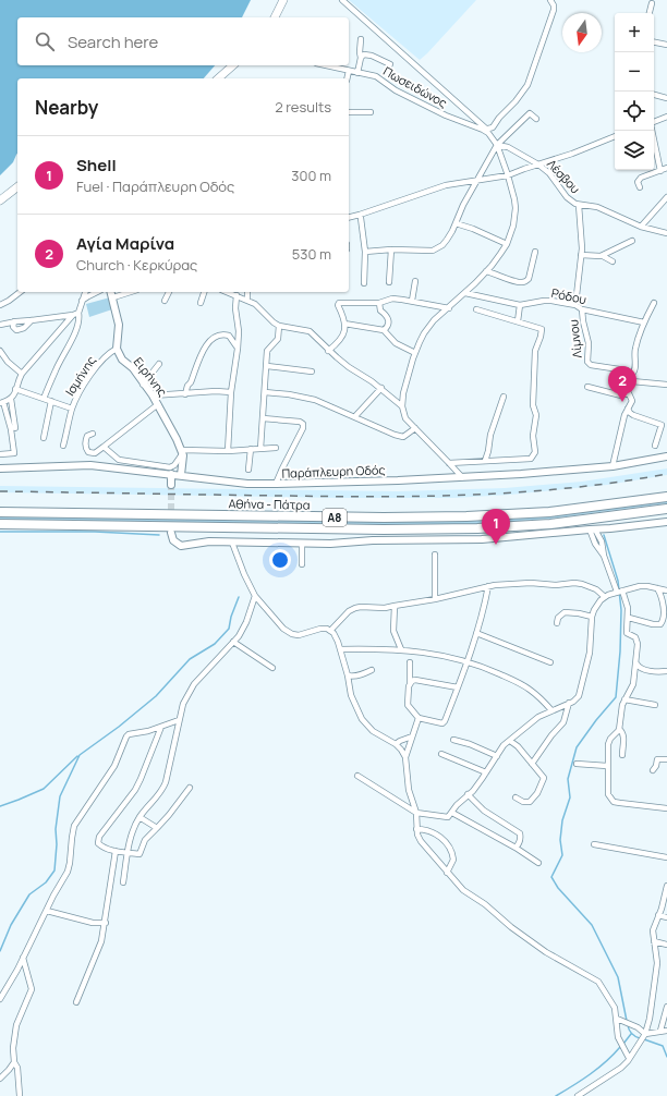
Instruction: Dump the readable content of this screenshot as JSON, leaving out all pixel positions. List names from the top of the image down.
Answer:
{
  "streets": {
    "highway": ["Αθήνα - Πάτρα", "Α8"],
    "street": [
      "Πωσειδώνος",
      "Λέσβου",
      "Ρόδου",
      "Λίμνου",
      "Ισμήνης",
      "Ειρήνης",
      "Παράπλευρη Οδός"
    ]
  },
  "crossings": [
    ["Πωσειδώνος", "Λέσβου"],
    ["Ρόδου", "Λίμνου"],
    ["Ισμήνης", "Ειρήνης"]
  ],
  "north": "bottom",
  "page": {
    "map_buttons": ["+", "−"],
    "search": "Search here",
    "heading": ["Nearby", "2 results"],
    "list": [
      {
        "mark": "1",
        "name": "Shell",
        "note": "Fuel · Παράπλευρη Οδός",
        "value": "300 m"
      },
      {
        "mark": "2",
        "name": "Αγία Μαρίνα",
        "note": "Church · Κερκύρας",
        "value": "530 m"
      }
    ],
    "pins": ["2", "1"]
  }
}
